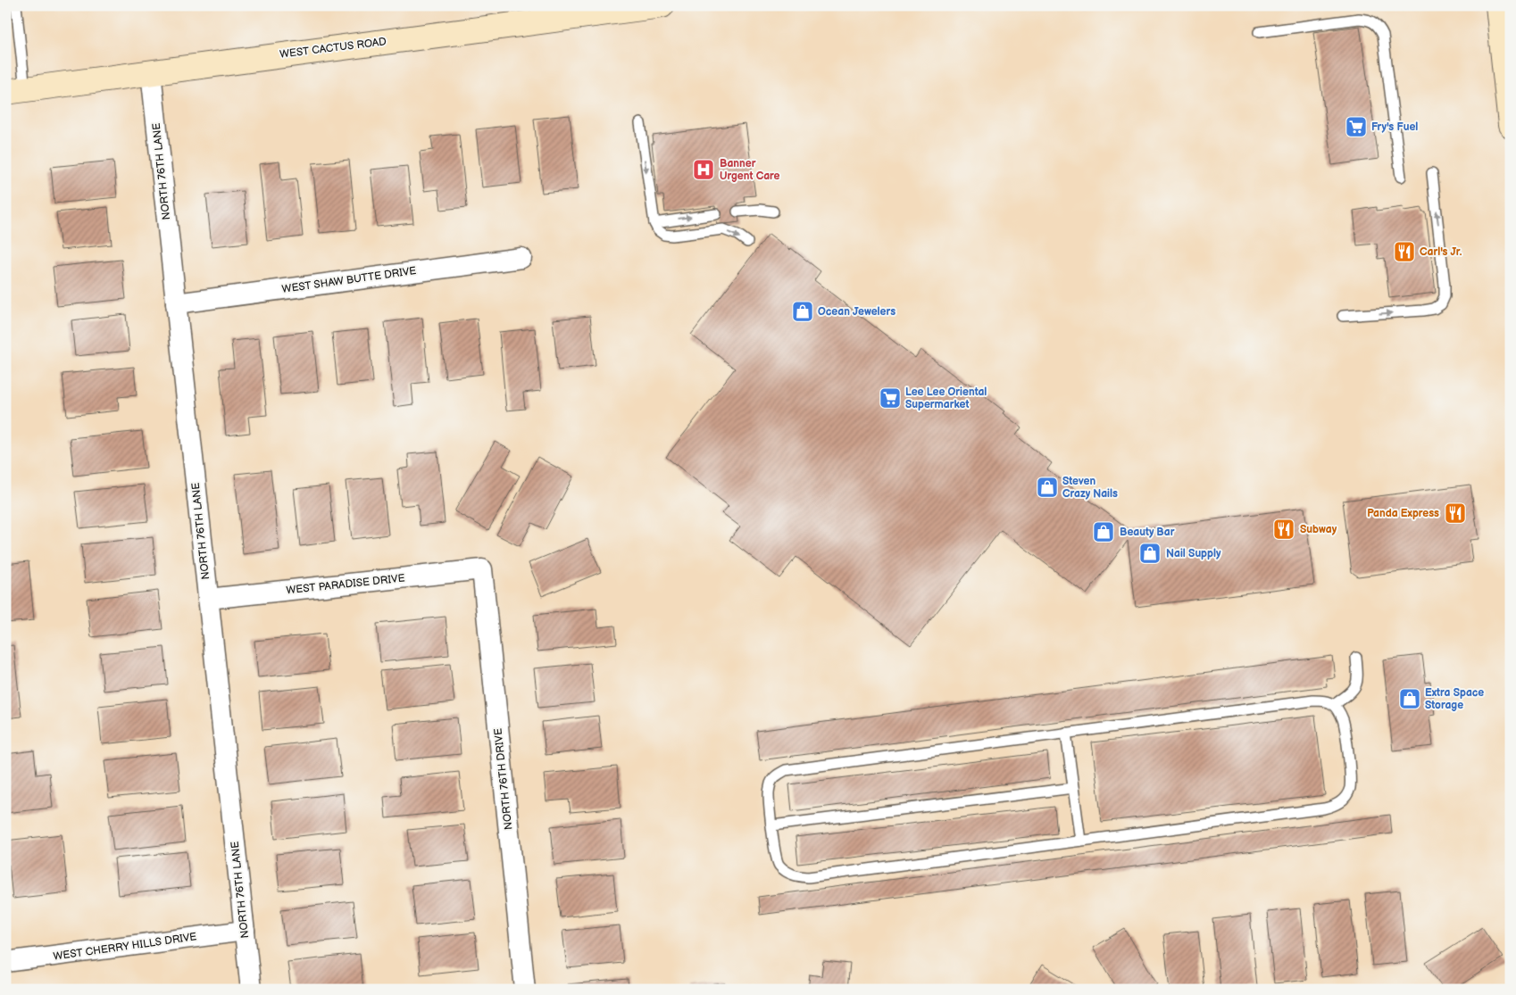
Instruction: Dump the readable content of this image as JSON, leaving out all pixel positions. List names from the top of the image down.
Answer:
{
  "streets": {
    "main road": ["WEST CACTUS ROAD"],
    "street": [
      "NORTH 76TH LANE",
      "WEST SHAW BUTTE DRIVE",
      "WEST PARADISE DRIVE",
      "NORTH 76TH DRIVE",
      "WEST CHERRY HILLS DRIVE"
    ]
  },
  "crossings": [
    ["WEST CACTUS ROAD", "NORTH 76TH LANE"],
    ["NORTH 76TH LANE", "WEST SHAW BUTTE DRIVE"],
    ["NORTH 76TH LANE", "WEST PARADISE DRIVE"],
    ["NORTH 76TH LANE", "WEST CHERRY HILLS DRIVE"],
    ["WEST PARADISE DRIVE", "NORTH 76TH DRIVE"]
  ],
  "places": {
    "supermarket": ["Fry's Fuel", "Lee Lee Oriental Supermarket"],
    "hospital": ["Banner Urgent Care"],
    "restaurant": ["Carl's Jr.", "Panda Express", "Subway"],
    "shop": [
      "Ocean Jewelers",
      "Steven Crazy Nails",
      "Beauty Bar",
      "Nail Supply",
      "Extra Space Storage"
    ]
  }
}
